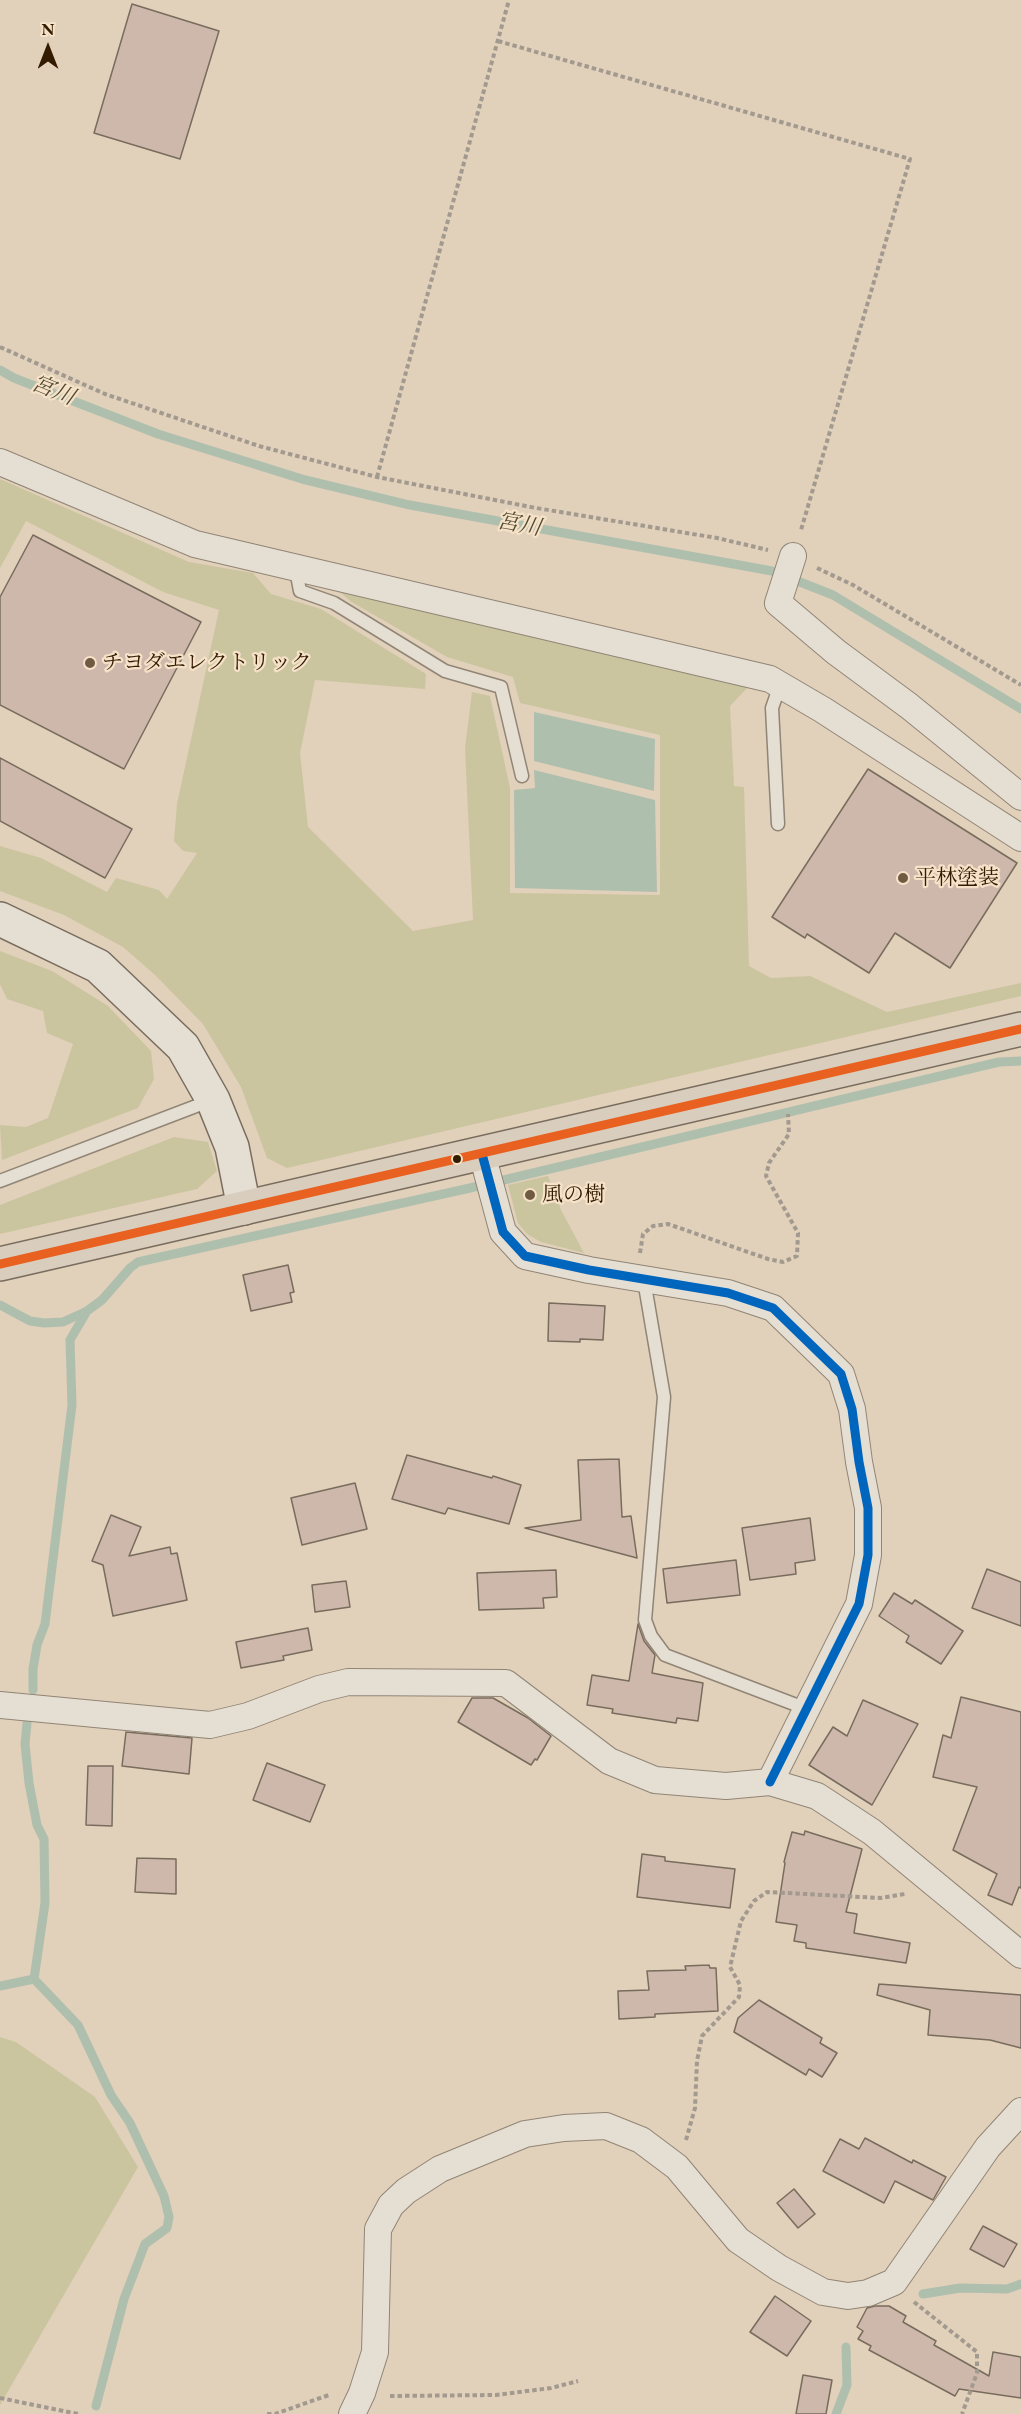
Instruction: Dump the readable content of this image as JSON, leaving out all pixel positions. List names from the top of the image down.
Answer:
{
  "water": ["宮川"],
  "places": ["チヨダエレクトリック", "平林塗装", "風の樹"],
  "north": "top"
}
